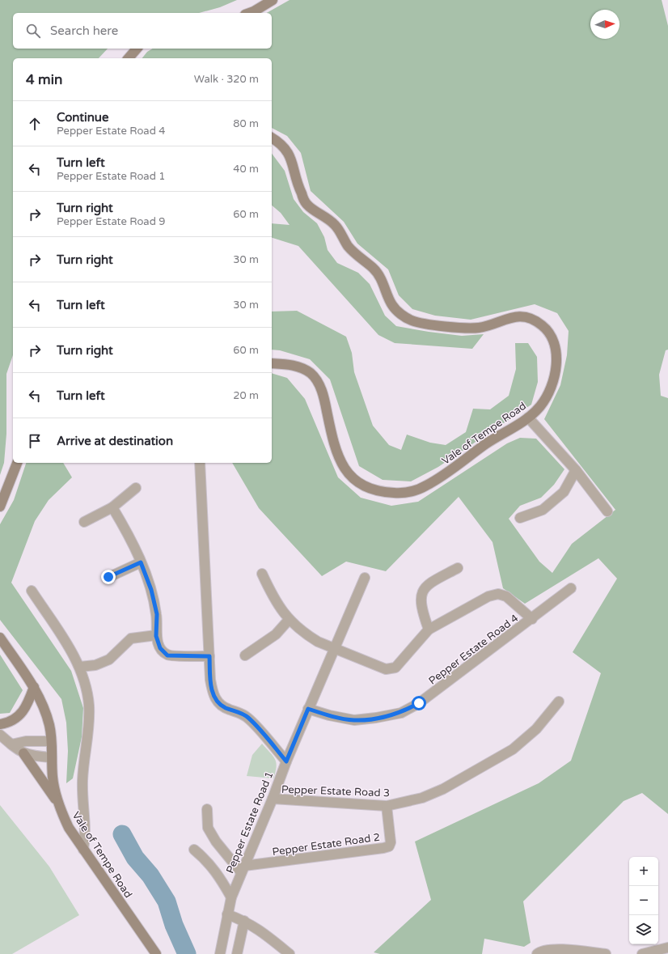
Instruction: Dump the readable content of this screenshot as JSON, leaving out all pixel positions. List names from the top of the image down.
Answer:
{
  "streets": {
    "main road": ["Vale of Tempe Road"],
    "street": [
      "Pepper Estate Road 4",
      "Pepper Estate Road 3",
      "Pepper Estate Road 1",
      "Pepper Estate Road 2"
    ]
  },
  "crossings": [
    ["Pepper Estate Road 4", "Pepper Estate Road 1"],
    ["Pepper Estate Road 3", "Pepper Estate Road 1"],
    ["Pepper Estate Road 3", "Pepper Estate Road 2"],
    ["Pepper Estate Road 1", "Pepper Estate Road 2"]
  ],
  "north": "right",
  "page": {
    "search": "Search here",
    "heading": ["4 min", "Walk · 320 m"],
    "list": [
      ["Continue", "Pepper Estate Road 4", "80 m"],
      ["Turn left", "Pepper Estate Road 1", "40 m"],
      ["Turn right", "Pepper Estate Road 9", "60 m"],
      ["Turn right", "30 m"],
      ["Turn left", "30 m"],
      ["Turn right", "60 m"],
      ["Turn left", "20 m"],
      "Arrive at destination"
    ],
    "map_buttons": ["+", "−"]
  }
}
